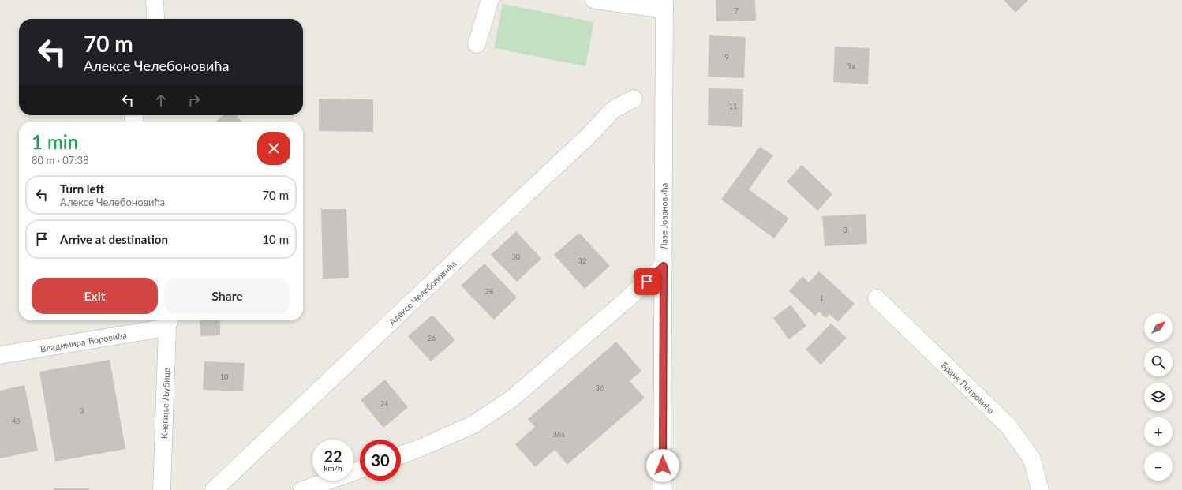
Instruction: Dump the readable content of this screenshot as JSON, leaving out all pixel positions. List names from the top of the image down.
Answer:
{
  "streets": {
    "street": [
      "Лазе Јовановића",
      "Алексе Челебоновића",
      "Владимира Ћоровића",
      "Бране Петровића",
      "Кнегиње Љубице"
    ]
  },
  "crossings": [
    ["Владимира Ћоровића", "Кнегиње Љубице"]
  ],
  "house_numbers": [
    "7",
    "9",
    "9a",
    "11",
    "3",
    "30",
    "32",
    "28",
    "1",
    "26",
    "10",
    "36",
    "24",
    "3",
    "48",
    "36a"
  ],
  "north": "top right",
  "page": {
    "turn": ["70 m", "Алексе Челебоновића"],
    "heading": ["1 min", "80 m · 07:38"],
    "list": [
      {
        "name": "Turn left",
        "note": "Алексе Челебоновића",
        "value": "70 m"
      },
      {
        "name": "Arrive at destination",
        "value": "10 m"
      }
    ],
    "buttons": ["Exit", "Share"],
    "map_buttons": ["+", "−"],
    "speed": "22 km/h",
    "limit": "30"
  }
}
